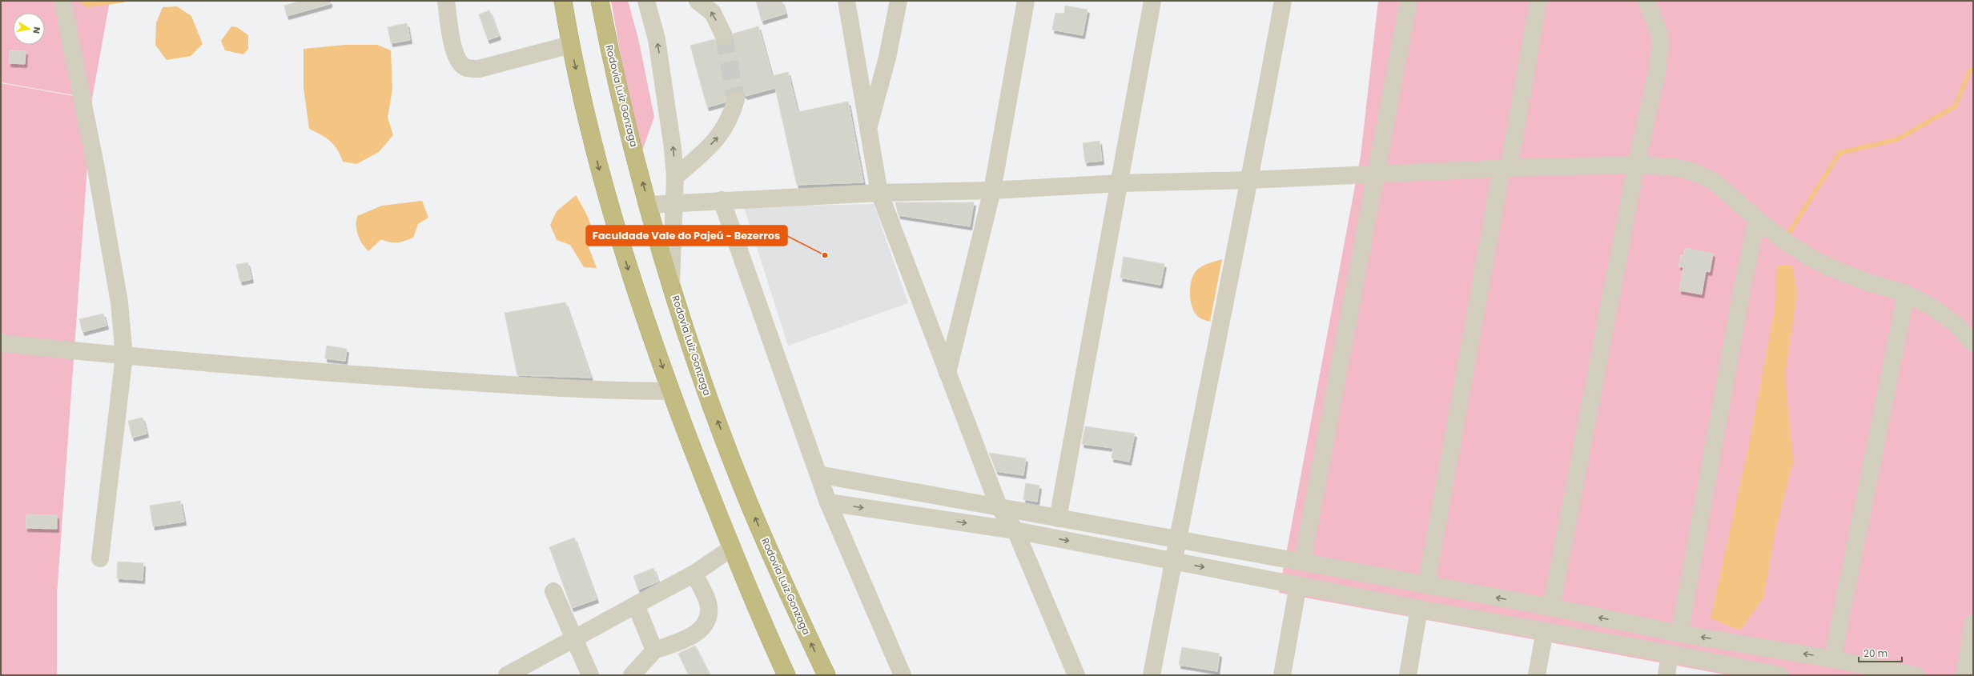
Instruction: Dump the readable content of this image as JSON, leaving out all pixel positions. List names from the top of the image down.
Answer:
{
  "streets": {
    "highway": ["Rodovia Luiz Gonzaga"]
  },
  "places": ["Faculdade Vale do Pajeú - Bezerros"],
  "scale_bar": "20 m",
  "north": "right"
}
